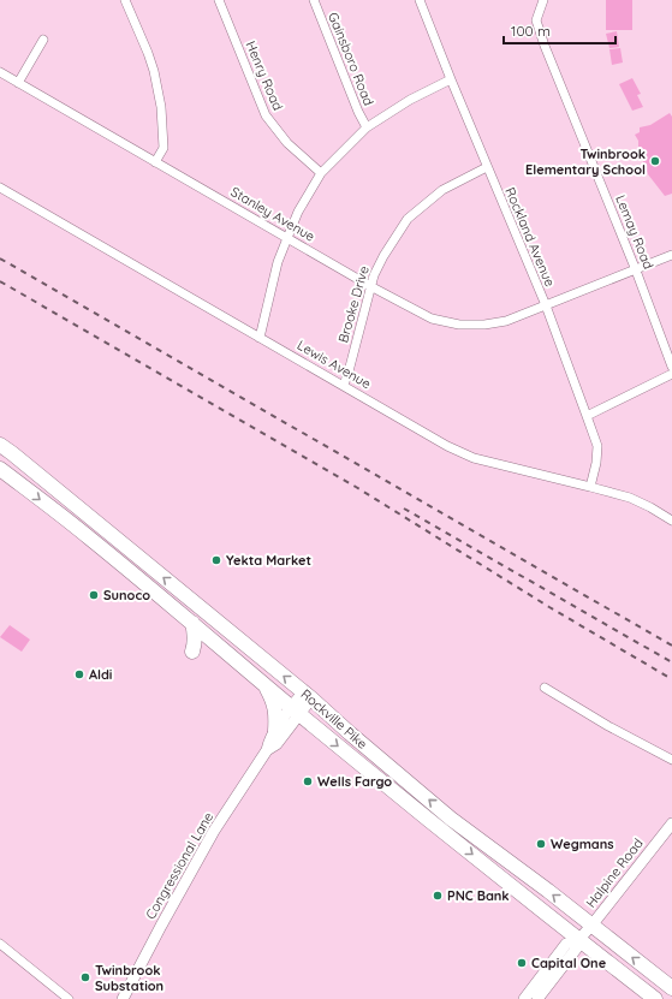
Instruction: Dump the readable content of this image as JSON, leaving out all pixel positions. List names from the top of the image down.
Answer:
{
  "streets": {
    "main road": ["Rockville Pike"],
    "street": [
      "Gainsboro Road",
      "Henry Road",
      "Stanley Avenue",
      "Lemay Road",
      "Rockland Avenue",
      "Brooke Drive",
      "Lewis Avenue",
      "Congressional Lane",
      "Halpine Road"
    ]
  },
  "crossings": [
    ["Stanley Avenue", "Lemay Road"],
    ["Stanley Avenue", "Rockland Avenue"],
    ["Stanley Avenue", "Brooke Drive"],
    ["Rockland Avenue", "Brooke Drive"],
    ["Rockland Avenue", "Lewis Avenue"],
    ["Brooke Drive", "Lewis Avenue"],
    ["Rockville Pike", "Congressional Lane"],
    ["Rockville Pike", "Halpine Road"]
  ],
  "places": [
    "Twinbrook Elementary School",
    "Yekta Market",
    "Sunoco",
    "Aldi",
    "Wells Fargo",
    "Wegmans",
    "PNC Bank",
    "Capital One",
    "Twinbrook Substation"
  ],
  "scale_bar": "100 m"
}
